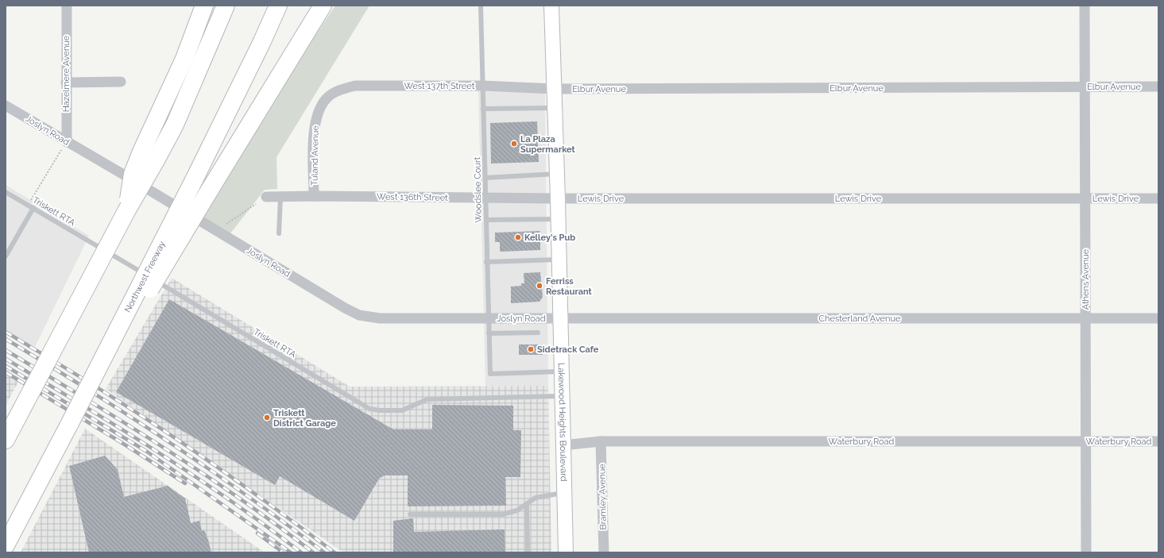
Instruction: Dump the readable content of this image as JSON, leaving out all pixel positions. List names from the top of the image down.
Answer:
{
  "streets": {
    "highway": ["Northwest Freeway"],
    "main road": ["Lakewood Heights Boulevard"],
    "street": [
      "Hazelmere Avenue",
      "West 137th Street",
      "Elbur Avenue",
      "Joslyn Road",
      "Tuland Avenue",
      "West 136th Street",
      "Lewis Drive",
      "Athens Avenue",
      "Chesterland Avenue",
      "Waterbury Road",
      "Bramley Avenue"
    ],
    "lane": ["Woodslee Court", "Triskett RTA"]
  },
  "crossings": [
    ["Hazelmere Avenue", "Joslyn Road"],
    ["West 137th Street", "Elbur Avenue"],
    ["West 137th Street", "Tuland Avenue"],
    ["West 137th Street", "Woodslee Court"],
    ["West 137th Street", "Lakewood Heights Boulevard"],
    ["Elbur Avenue", "Athens Avenue"],
    ["Elbur Avenue", "Lakewood Heights Boulevard"],
    ["Joslyn Road", "Woodslee Court"],
    ["Joslyn Road", "Chesterland Avenue"],
    ["Joslyn Road", "Lakewood Heights Boulevard"],
    ["Tuland Avenue", "West 136th Street"],
    ["Woodslee Court", "West 136th Street"],
    ["Woodslee Court", "Lakewood Heights Boulevard"],
    ["West 136th Street", "Lewis Drive"],
    ["West 136th Street", "Lakewood Heights Boulevard"],
    ["Lewis Drive", "Athens Avenue"],
    ["Lewis Drive", "Lakewood Heights Boulevard"],
    ["Triskett RTA", "Lakewood Heights Boulevard"],
    ["Athens Avenue", "Chesterland Avenue"],
    ["Athens Avenue", "Waterbury Road"],
    ["Chesterland Avenue", "Lakewood Heights Boulevard"],
    ["Lakewood Heights Boulevard", "Waterbury Road"],
    ["Waterbury Road", "Bramley Avenue"]
  ],
  "places": [
    "La Plaza Supermarket",
    "Kelley's Pub",
    "Ferriss Restaurant",
    "Sidetrack Cafe",
    "Triskett District Garage"
  ]
}
